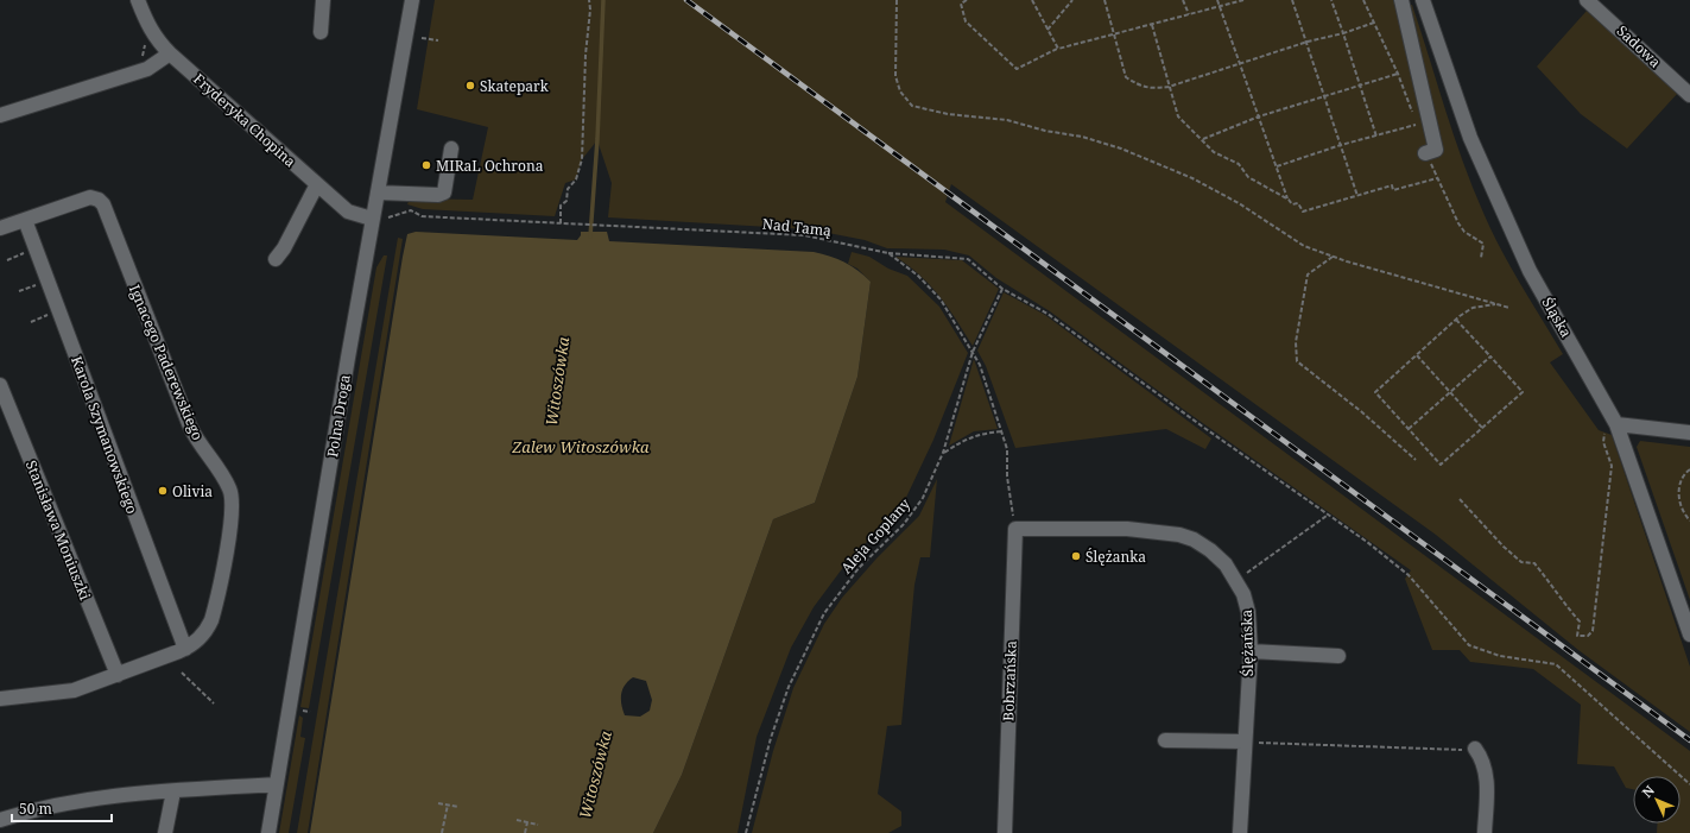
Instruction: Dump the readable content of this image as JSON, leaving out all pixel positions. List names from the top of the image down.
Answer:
{
  "streets": {
    "street": [
      "Sadowa",
      "Fryderyka Chopina",
      "Śląska",
      "Ignacego Paderewskiego",
      "Polna Droga",
      "Karola Szymanowskiego",
      "Stanisława Moniuszki",
      "Ślężańska",
      "Bobrzańska"
    ],
    "path": ["Nad Tamą", "Aleja Goplany"]
  },
  "crossings": [
    ["Fryderyka Chopina", "Polna Droga"],
    ["Nad Tamą", "Aleja Goplany"],
    ["Nad Tamą", "Ślężańska"],
    ["Nad Tamą", "Bobrzańska"],
    ["Ignacego Paderewskiego", "Karola Szymanowskiego"],
    ["Ignacego Paderewskiego", "Stanisława Moniuszki"],
    ["Ślężańska", "Bobrzańska"]
  ],
  "water": ["Witoszówka", "Zalew Witoszówka"],
  "places": [
    "Skatepark",
    "MIRaL Ochrona",
    "Olivia",
    "Ślężanka"
  ],
  "scale_bar": "50 m",
  "north": "top left"
}
